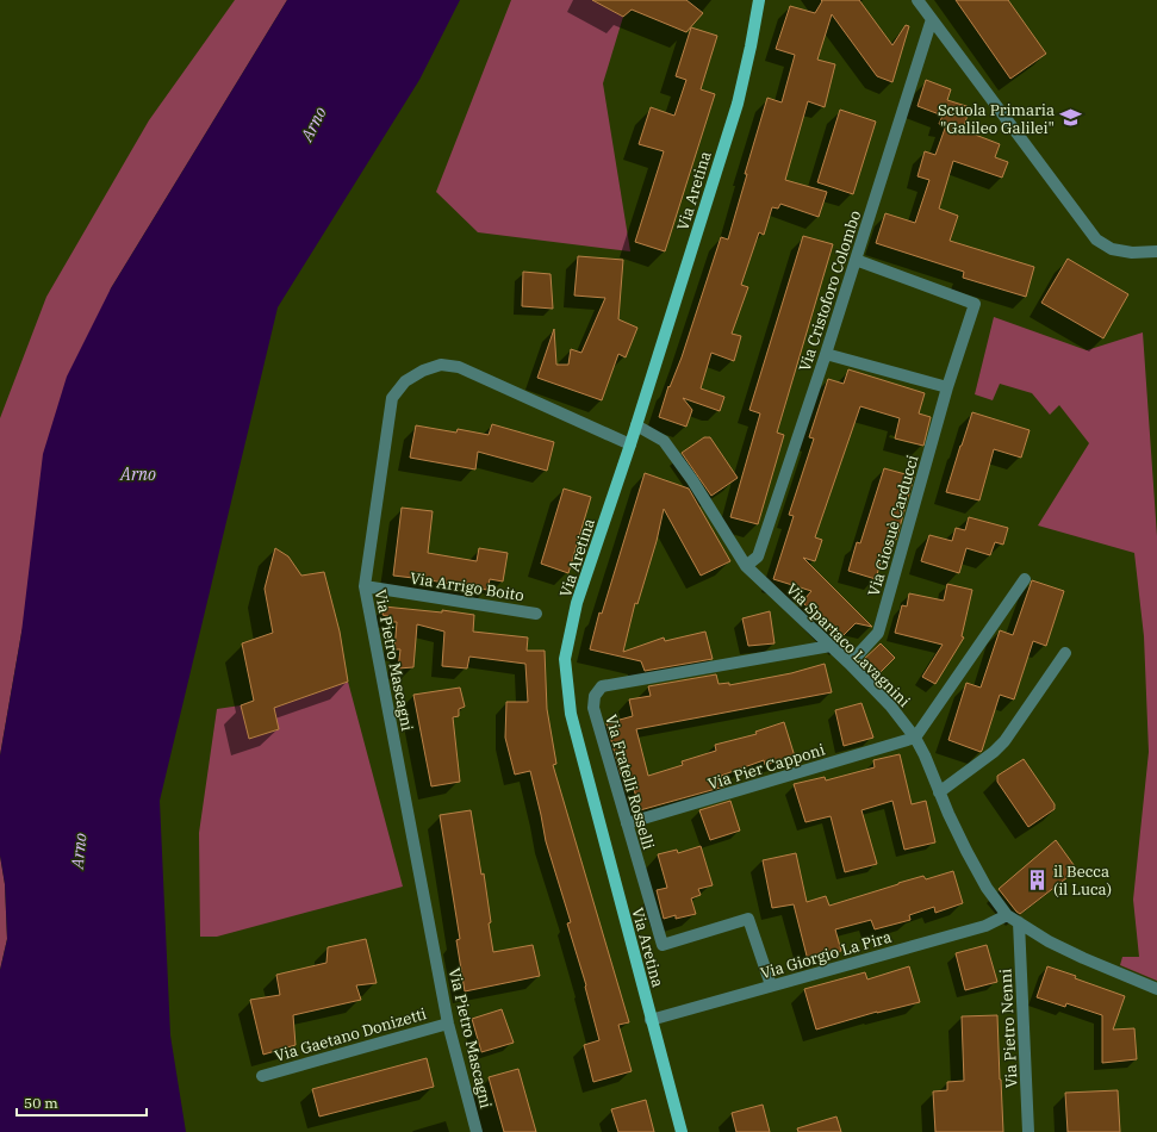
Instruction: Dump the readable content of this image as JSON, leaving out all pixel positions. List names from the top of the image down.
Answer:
{
  "streets": {
    "main road": ["Via Aretina"],
    "street": [
      "Via Cristoforo Colombo",
      "Via Giosuè Carducci",
      "Via Arrigo Boito",
      "Via Spartaco Lavagnini",
      "Via Pietro Mascagni",
      "Via Pier Capponi",
      "Via Fratelli Rosselli",
      "Via Giorgio La Pira",
      "Via Pietro Nenni",
      "Via Gaetano Donizetti"
    ]
  },
  "crossings": [
    ["Via Aretina", "Via Spartaco Lavagnini"],
    ["Via Aretina", "Via Pietro Mascagni"],
    ["Via Aretina", "Via Giorgio La Pira"],
    ["Via Cristoforo Colombo", "Via Giosuè Carducci"],
    ["Via Cristoforo Colombo", "Via Spartaco Lavagnini"],
    ["Via Giosuè Carducci", "Via Spartaco Lavagnini"],
    ["Via Arrigo Boito", "Via Pietro Mascagni"],
    ["Via Spartaco Lavagnini", "Via Pier Capponi"],
    ["Via Spartaco Lavagnini", "Via Fratelli Rosselli"],
    ["Via Spartaco Lavagnini", "Via Giorgio La Pira"],
    ["Via Spartaco Lavagnini", "Via Pietro Nenni"],
    ["Via Pietro Mascagni", "Via Gaetano Donizetti"],
    ["Via Pier Capponi", "Via Fratelli Rosselli"],
    ["Via Fratelli Rosselli", "Via Giorgio La Pira"]
  ],
  "water": ["Arno"],
  "places": {
    "school or university": ["Scuola Primaria \"Galileo Galilei\""],
    "building": ["il Becca (il Luca)"]
  },
  "scale_bar": "50 m"
}
